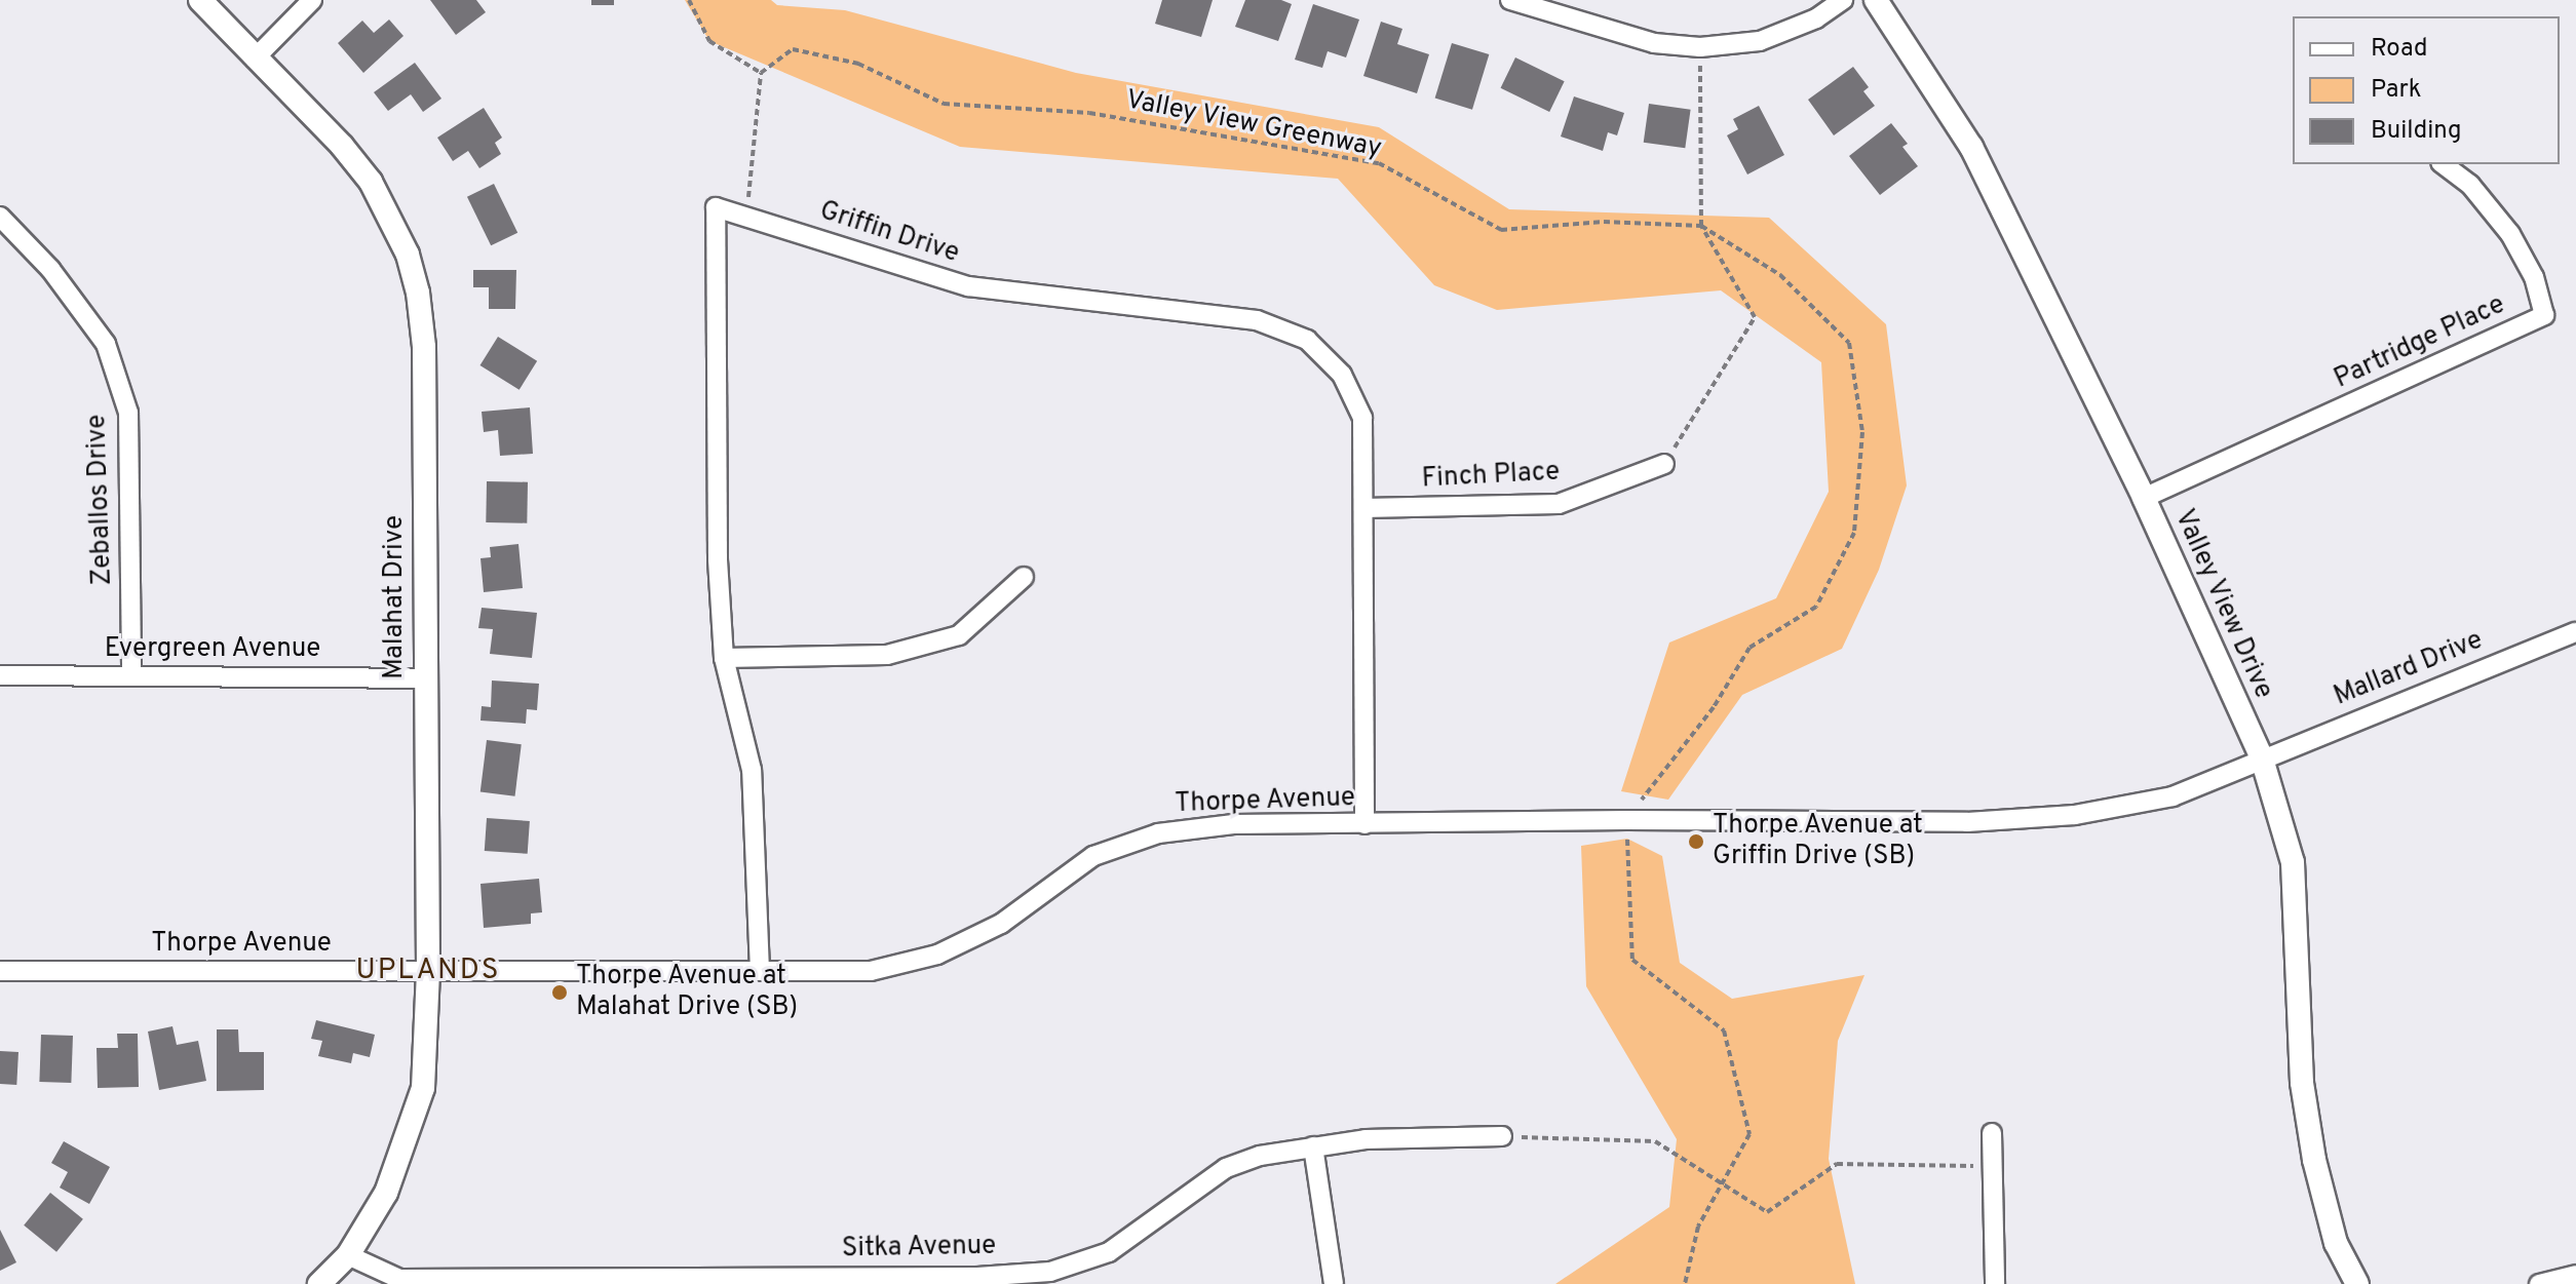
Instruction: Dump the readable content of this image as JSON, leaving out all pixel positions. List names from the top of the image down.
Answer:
{
  "streets": {
    "street": [
      "Griffin Drive",
      "Partridge Place",
      "Finch Place",
      "Zeballos Drive",
      "Malahat Drive",
      "Valley View Drive",
      "Evergreen Avenue",
      "Mallard Drive",
      "Thorpe Avenue",
      "Sitka Avenue"
    ],
    "path": ["Valley View Greenway"]
  },
  "crossings": [
    ["Valley View Greenway", "Thorpe Avenue"],
    ["Griffin Drive", "Finch Place"],
    ["Griffin Drive", "Thorpe Avenue"],
    ["Partridge Place", "Valley View Drive"],
    ["Zeballos Drive", "Evergreen Avenue"],
    ["Malahat Drive", "Evergreen Avenue"],
    ["Malahat Drive", "Thorpe Avenue"],
    ["Malahat Drive", "Sitka Avenue"],
    ["Valley View Drive", "Mallard Drive"],
    ["Valley View Drive", "Thorpe Avenue"],
    ["Mallard Drive", "Thorpe Avenue"]
  ],
  "districts": ["UPLANDS"],
  "places": ["Thorpe Avenue at Griffin Drive (SB)", "Thorpe Avenue at Malahat Drive (SB)"],
  "legend": ["Road", "Park", "Building"]
}
